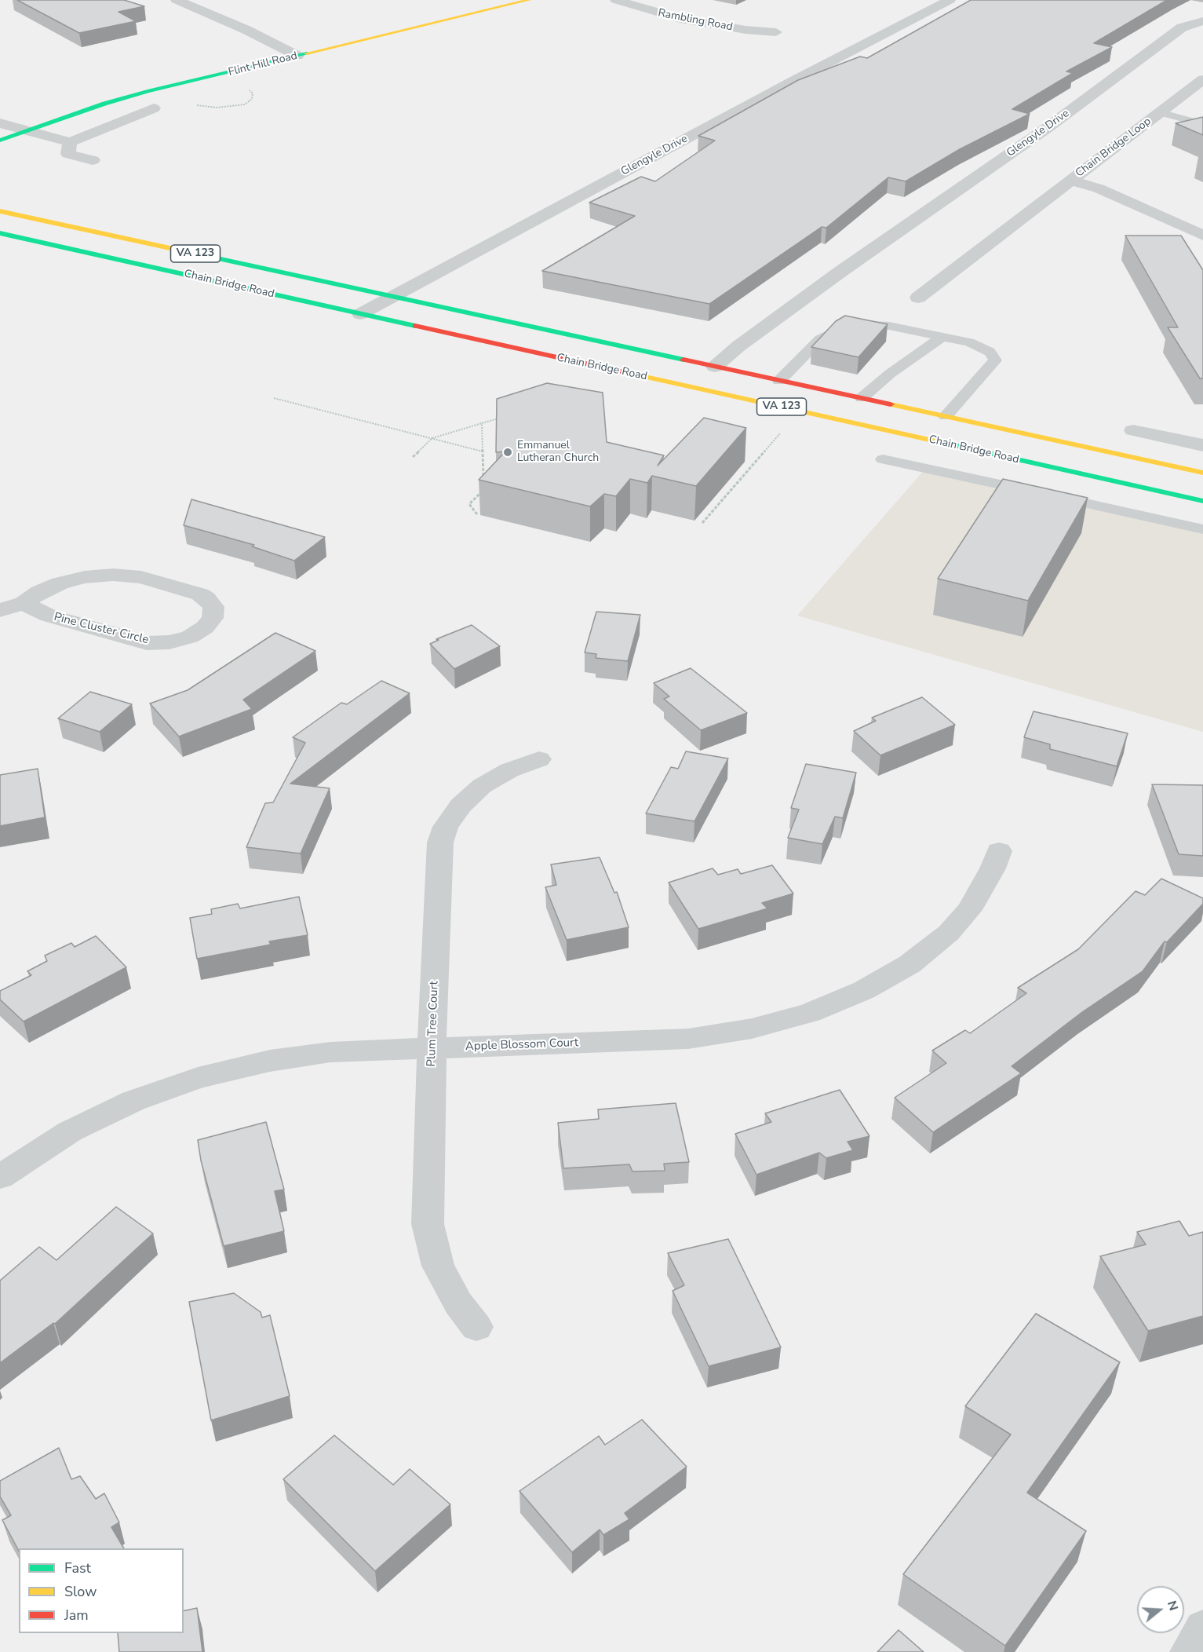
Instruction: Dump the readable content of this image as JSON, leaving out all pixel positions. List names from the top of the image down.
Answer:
{
  "streets": {
    "main road": ["Flint Hill Road", "VA 123", "Chain Bridge Road"],
    "street": [
      "Rambling Road",
      "Glengyle Drive",
      "Chain Bridge Loop",
      "Pine Cluster Circle",
      "Plum Tree Court",
      "Apple Blossom Court"
    ]
  },
  "crossings": [
    ["Glengyle Drive", "Chain Bridge Road"],
    ["Plum Tree Court", "Apple Blossom Court"]
  ],
  "places": ["Emmanuel Lutheran Church"],
  "legend": ["Fast", "Slow", "Jam"],
  "north": "right"
}
